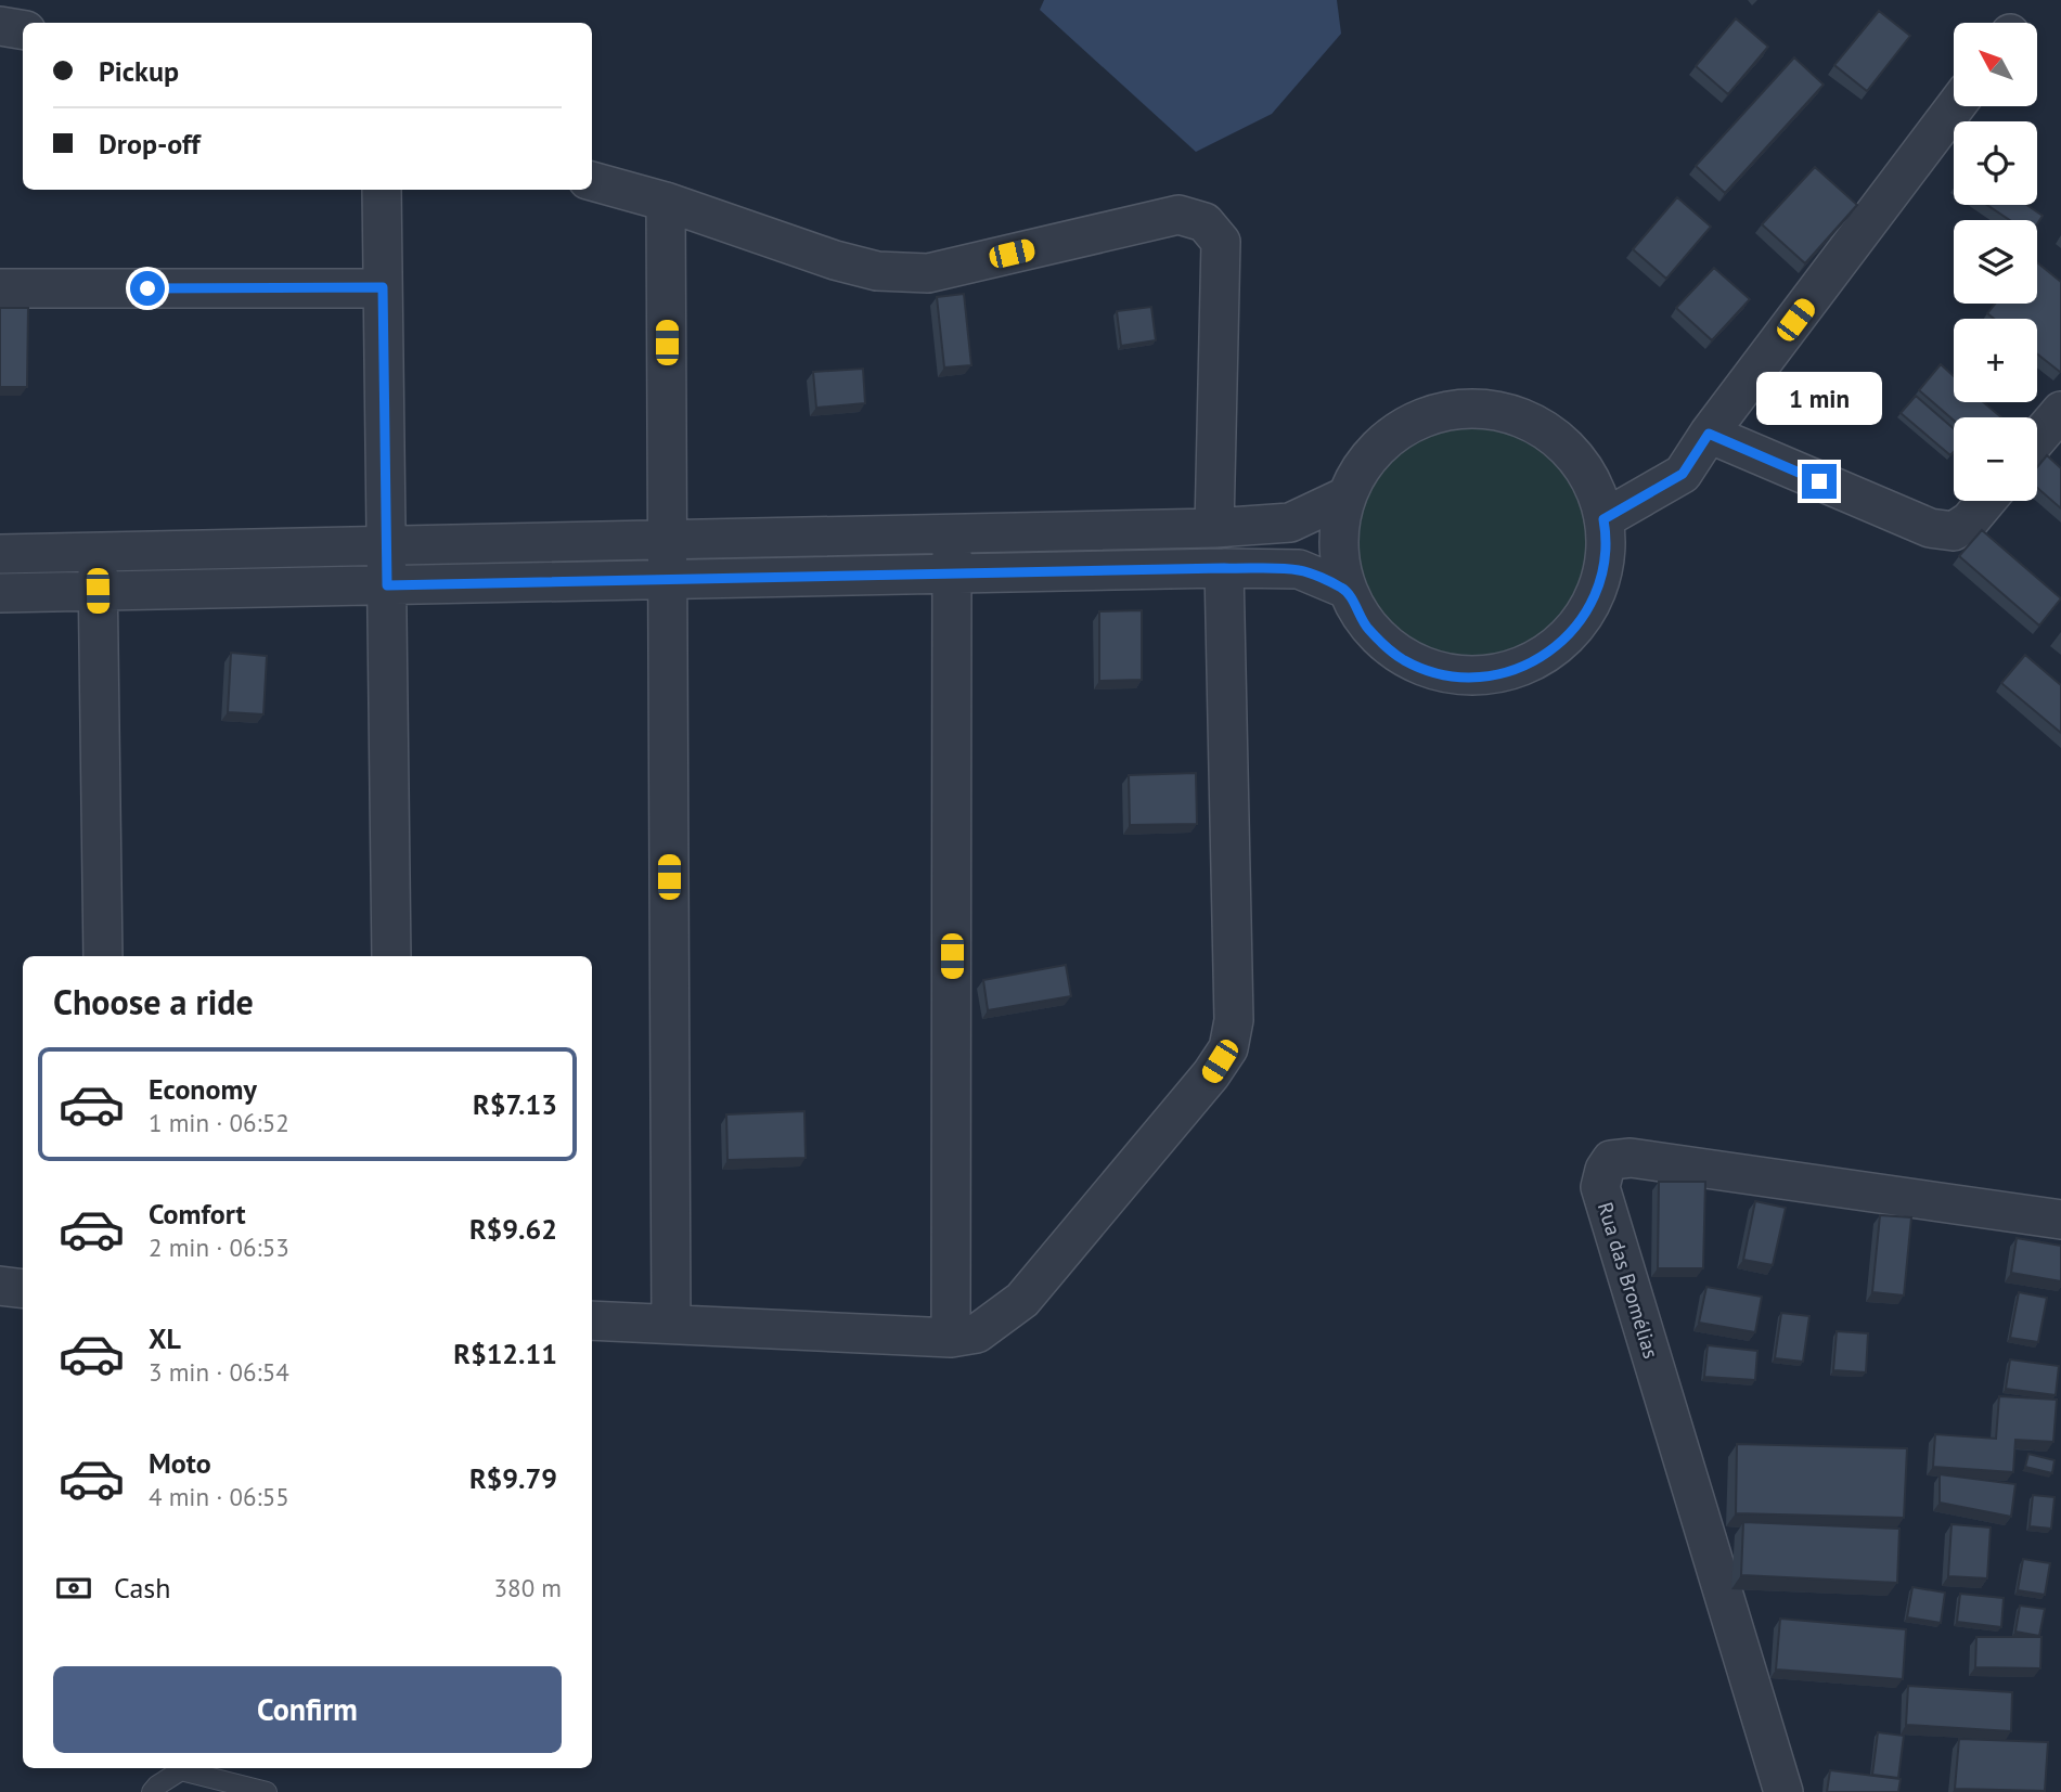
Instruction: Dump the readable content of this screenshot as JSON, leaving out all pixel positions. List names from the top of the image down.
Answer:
{
  "streets": {
    "street": ["Rua das Bromélias"]
  },
  "north": "top left",
  "page": {
    "map_buttons": ["+", "−"],
    "banner": ["Pickup", "Drop-off"],
    "bubble": "1 min",
    "heading": "Choose a ride",
    "list": [
      {
        "name": "Economy",
        "note": "1 min · 06:52",
        "value": "R$7.13"
      },
      {
        "name": "Comfort",
        "note": "2 min · 06:53",
        "value": "R$9.62"
      },
      {
        "name": "XL",
        "note": "3 min · 06:54",
        "value": "R$12.11"
      },
      {
        "name": "Moto",
        "note": "4 min · 06:55",
        "value": "R$9.79"
      }
    ],
    "pay": ["Cash", "380 m"],
    "buttons": "Confirm"
  }
}
